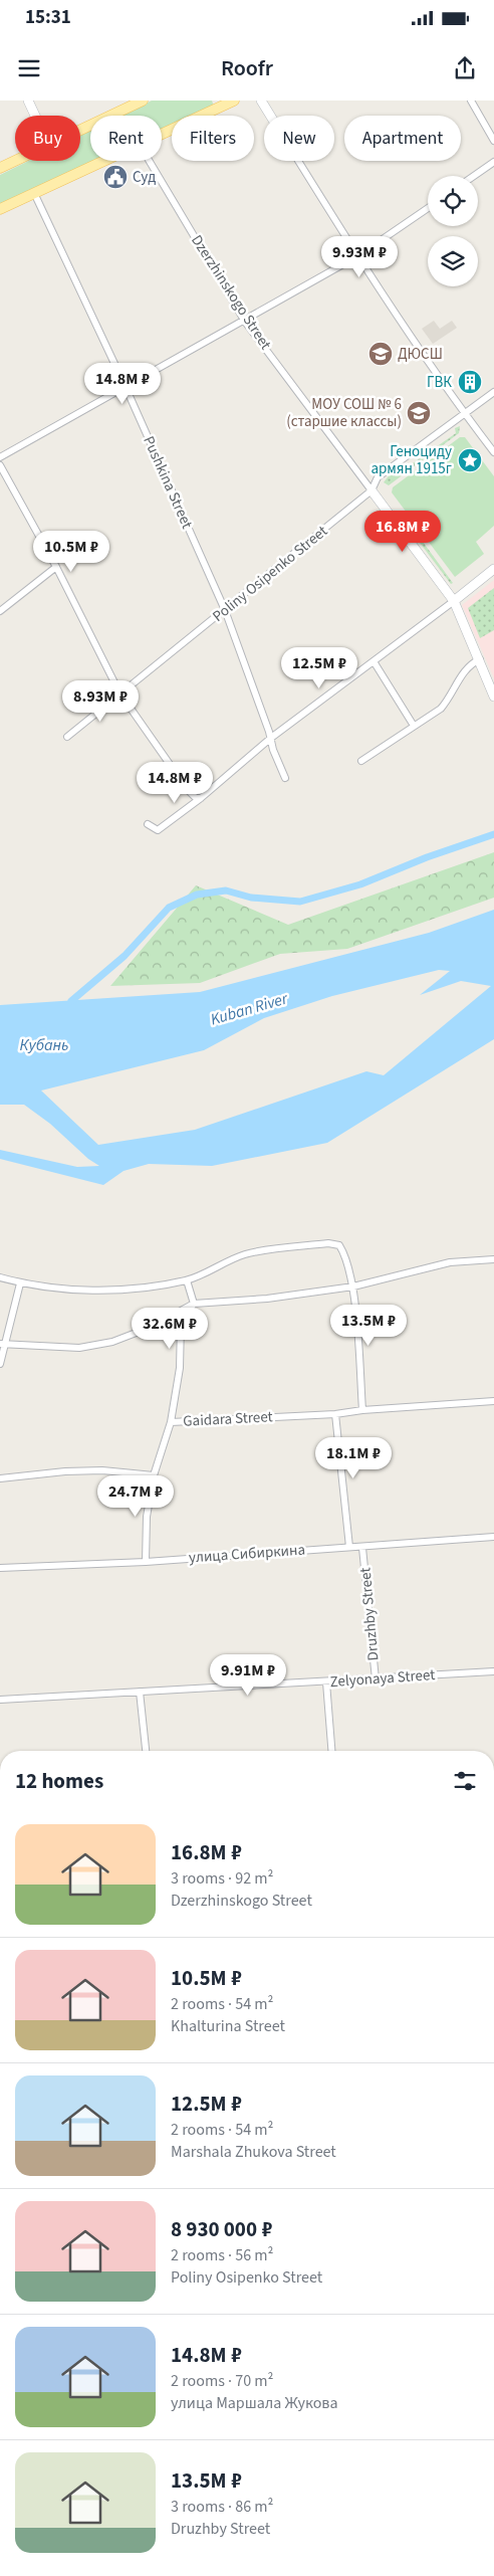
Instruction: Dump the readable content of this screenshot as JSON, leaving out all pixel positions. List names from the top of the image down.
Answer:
{
  "streets": {
    "street": [
      "Dzerzhinskogo Street",
      "Pushkina Street",
      "Poliny Osipenko Street",
      "Gaidara Street",
      "улица Сибиркина",
      "Druzhby Street",
      "Zelyonaya Street"
    ]
  },
  "crossings": [
    ["Dzerzhinskogo Street", "Poliny Osipenko Street"],
    ["Pushkina Street", "Poliny Osipenko Street"],
    ["Gaidara Street", "улица Сибиркина"],
    ["улица Сибиркина", "Druzhby Street"],
    ["Druzhby Street", "Zelyonaya Street"]
  ],
  "water": ["Kuban River", "Кубань"],
  "places": {
    "public building": ["Суд"],
    "school or university": ["ДЮСШ", "МОУ СОШ № 6 (старшие классы)"],
    "building": ["ГВК"],
    "place": ["Геноциду армян 1915г"]
  },
  "page": {
    "status": "15:31",
    "header": "Roofr",
    "chip": [
      "Buy",
      "Rent",
      "Filters",
      "New",
      "Apartment"
    ],
    "price": [
      "9.93M ₽",
      "14.8M ₽",
      "16.8M ₽",
      "10.5M ₽",
      "12.5M ₽",
      "8.93M ₽",
      "14.8M ₽",
      "13.5M ₽",
      "32.6M ₽",
      "18.1M ₽",
      "24.7M ₽",
      "9.91M ₽"
    ],
    "heading": "12 homes",
    "list": [
      {
        "name": "16.8M ₽",
        "note": "3 rooms · 92 m² · Dzerzhinskogo Street"
      },
      {
        "name": "10.5M ₽",
        "note": "2 rooms · 54 m² · Khalturina Street"
      },
      {
        "name": "12.5M ₽",
        "note": "2 rooms · 54 m² · Marshala Zhukova Street"
      },
      {
        "name": "8 930 000 ₽",
        "note": "2 rooms · 56 m² · Poliny Osipenko Street"
      },
      {
        "name": "14.8M ₽",
        "note": "2 rooms · 70 m² · улица Маршала Жукова"
      },
      {
        "name": "13.5M ₽",
        "note": "3 rooms · 86 m² · Druzhby Street"
      }
    ]
  }
}
